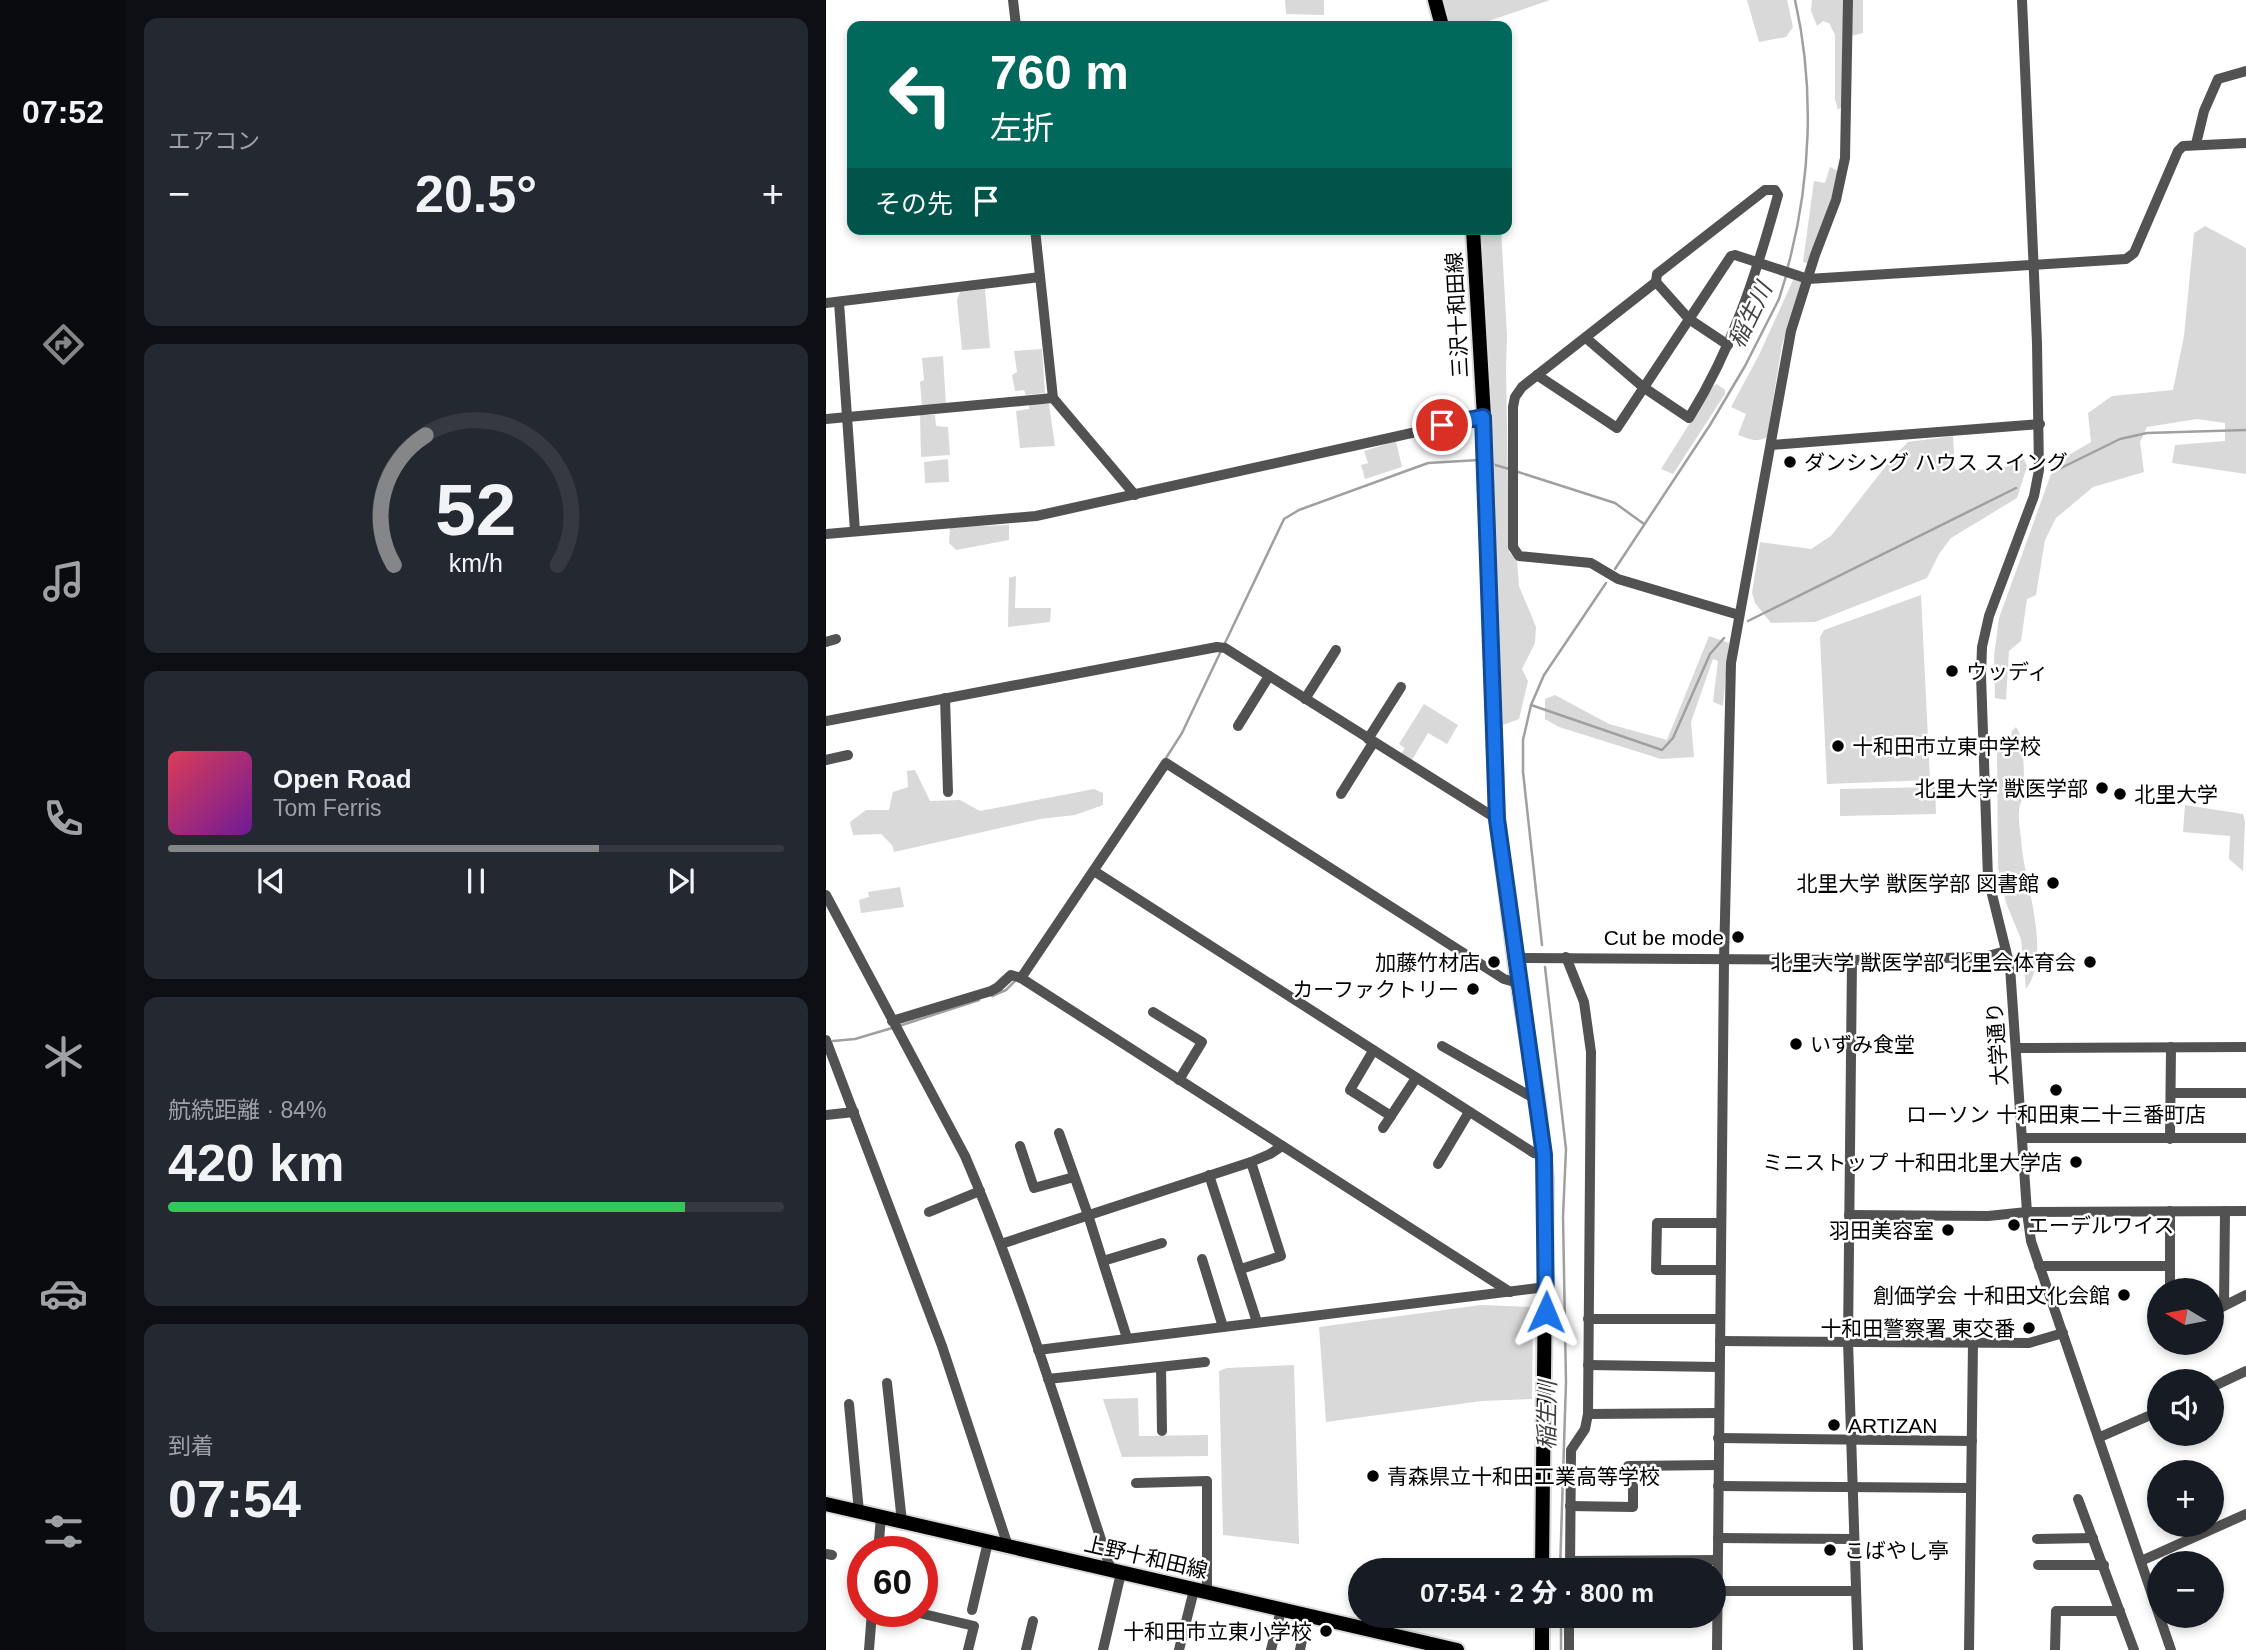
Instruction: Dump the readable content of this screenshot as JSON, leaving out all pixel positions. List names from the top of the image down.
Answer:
{
  "streets": {
    "main road": ["三沢十和田線", "上野十和田線"],
    "street": ["大学通り"]
  },
  "water": ["稲生川"],
  "places": [
    "ダンシング ハウス スイング",
    "ウッディ",
    "十和田市立東中学校",
    "北里大学 獣医学部",
    "北里大学",
    "北里大学 獣医学部 図書館",
    "Cut be mode",
    "加藤竹材店",
    "北里大学 獣医学部 北里会体育会",
    "カーファクトリー",
    "いずみ食堂",
    "ローソン 十和田東二十三番町店",
    "ミニストップ 十和田北里大学店",
    "エーデルワイス",
    "羽田美容室",
    "創価学会 十和田文化会館",
    "十和田警察署 東交番",
    "ARTIZAN",
    "青森県立十和田工業高等学校",
    "こばやし亭",
    "十和田市立東小学校"
  ],
  "north": "left",
  "page": {
    "tabs": "07:52",
    "tile": [
      "エアコン",
      ["航続距離 · 84%", "420 km"],
      ["到着", "07:54"]
    ],
    "turn": ["760 m", "左折"],
    "heat": ["−", "20.5°", "+"],
    "then": "その先",
    "song": ["Open Road", "Tom Ferris"],
    "map_buttons": ["+", "−"],
    "limit": "60",
    "trip": "07:54 · 2 分 · 800 m",
    "gauge": ["52", "km/h"]
  }
}
